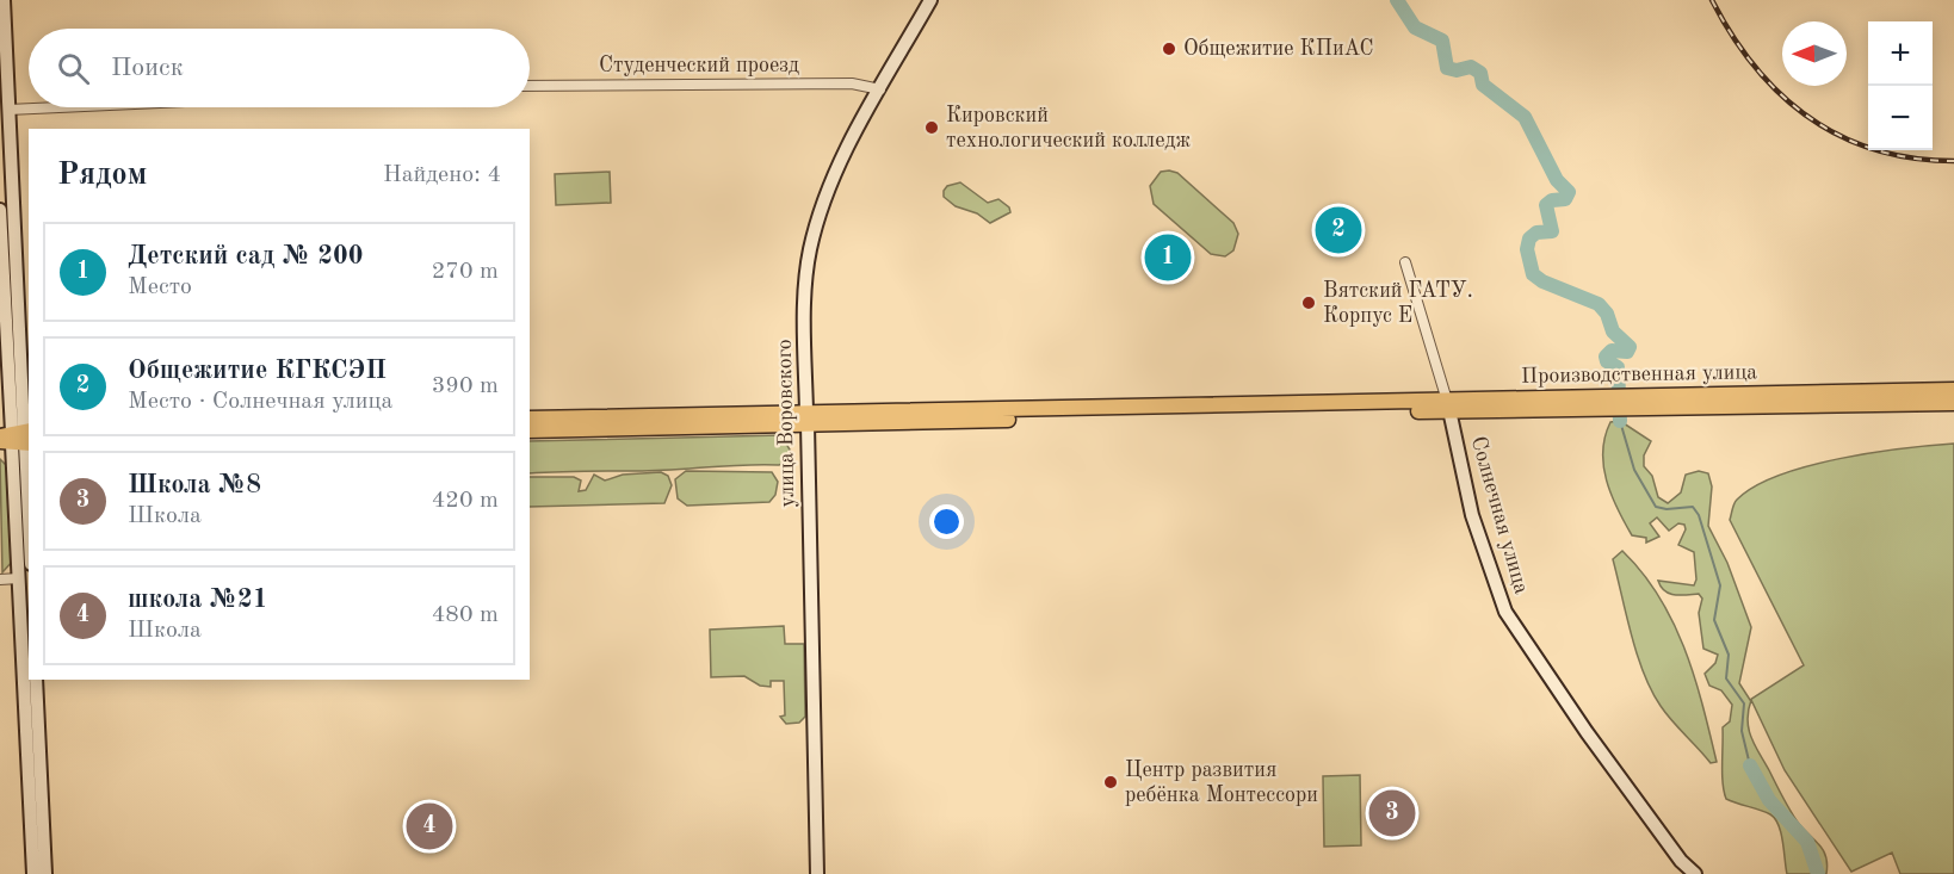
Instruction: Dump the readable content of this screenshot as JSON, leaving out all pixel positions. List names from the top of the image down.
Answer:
{
  "streets": {
    "highway": ["Производственная улица"],
    "main road": ["улица Воровского", "Солнечная улица"],
    "street": ["Студенческий проезд"]
  },
  "crossings": [
    ["Студенческий проезд", "улица Воровского"],
    ["Производственная улица", "улица Воровского"],
    ["Производственная улица", "Солнечная улица"]
  ],
  "places": [
    "Общежитие КПиАС",
    "Кировский технологический колледж",
    "Вятский ГАТУ. Корпус Е",
    "Центр развития ребёнка Монтессори"
  ],
  "north": "left",
  "page": {
    "map_buttons": ["+", "−"],
    "search": "Поиск",
    "heading": ["Рядом", "Найдено: 4"],
    "pins": [
      "2",
      "1",
      "3",
      "4"
    ],
    "list": [
      {
        "mark": "1",
        "name": "Детский сад № 200",
        "note": "Место",
        "value": "270 m"
      },
      {
        "mark": "2",
        "name": "Общежитие КГКСЭП",
        "note": "Место · Солнечная улица",
        "value": "390 m"
      },
      {
        "mark": "3",
        "name": "Школа №8",
        "note": "Школа",
        "value": "420 m"
      },
      {
        "mark": "4",
        "name": "школа №21",
        "note": "Школа",
        "value": "480 m"
      }
    ]
  }
}
